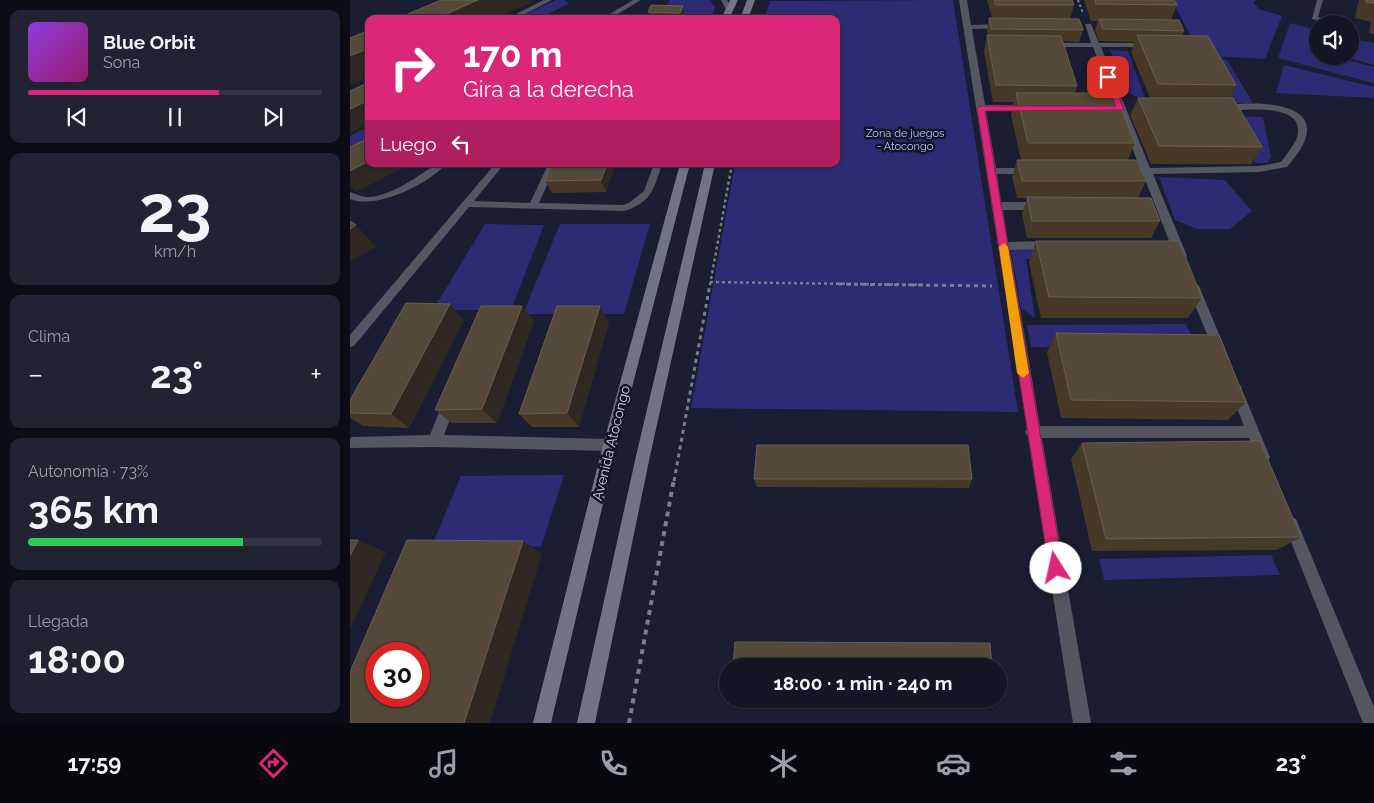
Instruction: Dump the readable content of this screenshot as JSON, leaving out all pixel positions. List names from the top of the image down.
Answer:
{
  "streets": {
    "main road": ["Avenida Atocongo"]
  },
  "parks": ["Zona de juegos - Atocongo"],
  "page": {
    "turn": ["170 m", "Gira a la derecha"],
    "song": ["Blue Orbit", "Sona"],
    "then": "Luego",
    "tile": [
      ["23", "km/h"],
      "Clima",
      ["Autonomía · 73%", "365 km"],
      ["Llegada", "18:00"]
    ],
    "heat": ["−", "23°", "+"],
    "limit": "30",
    "trip": "18:00 · 1 min · 240 m",
    "tabs": ["17:59", "23°"]
  }
}
